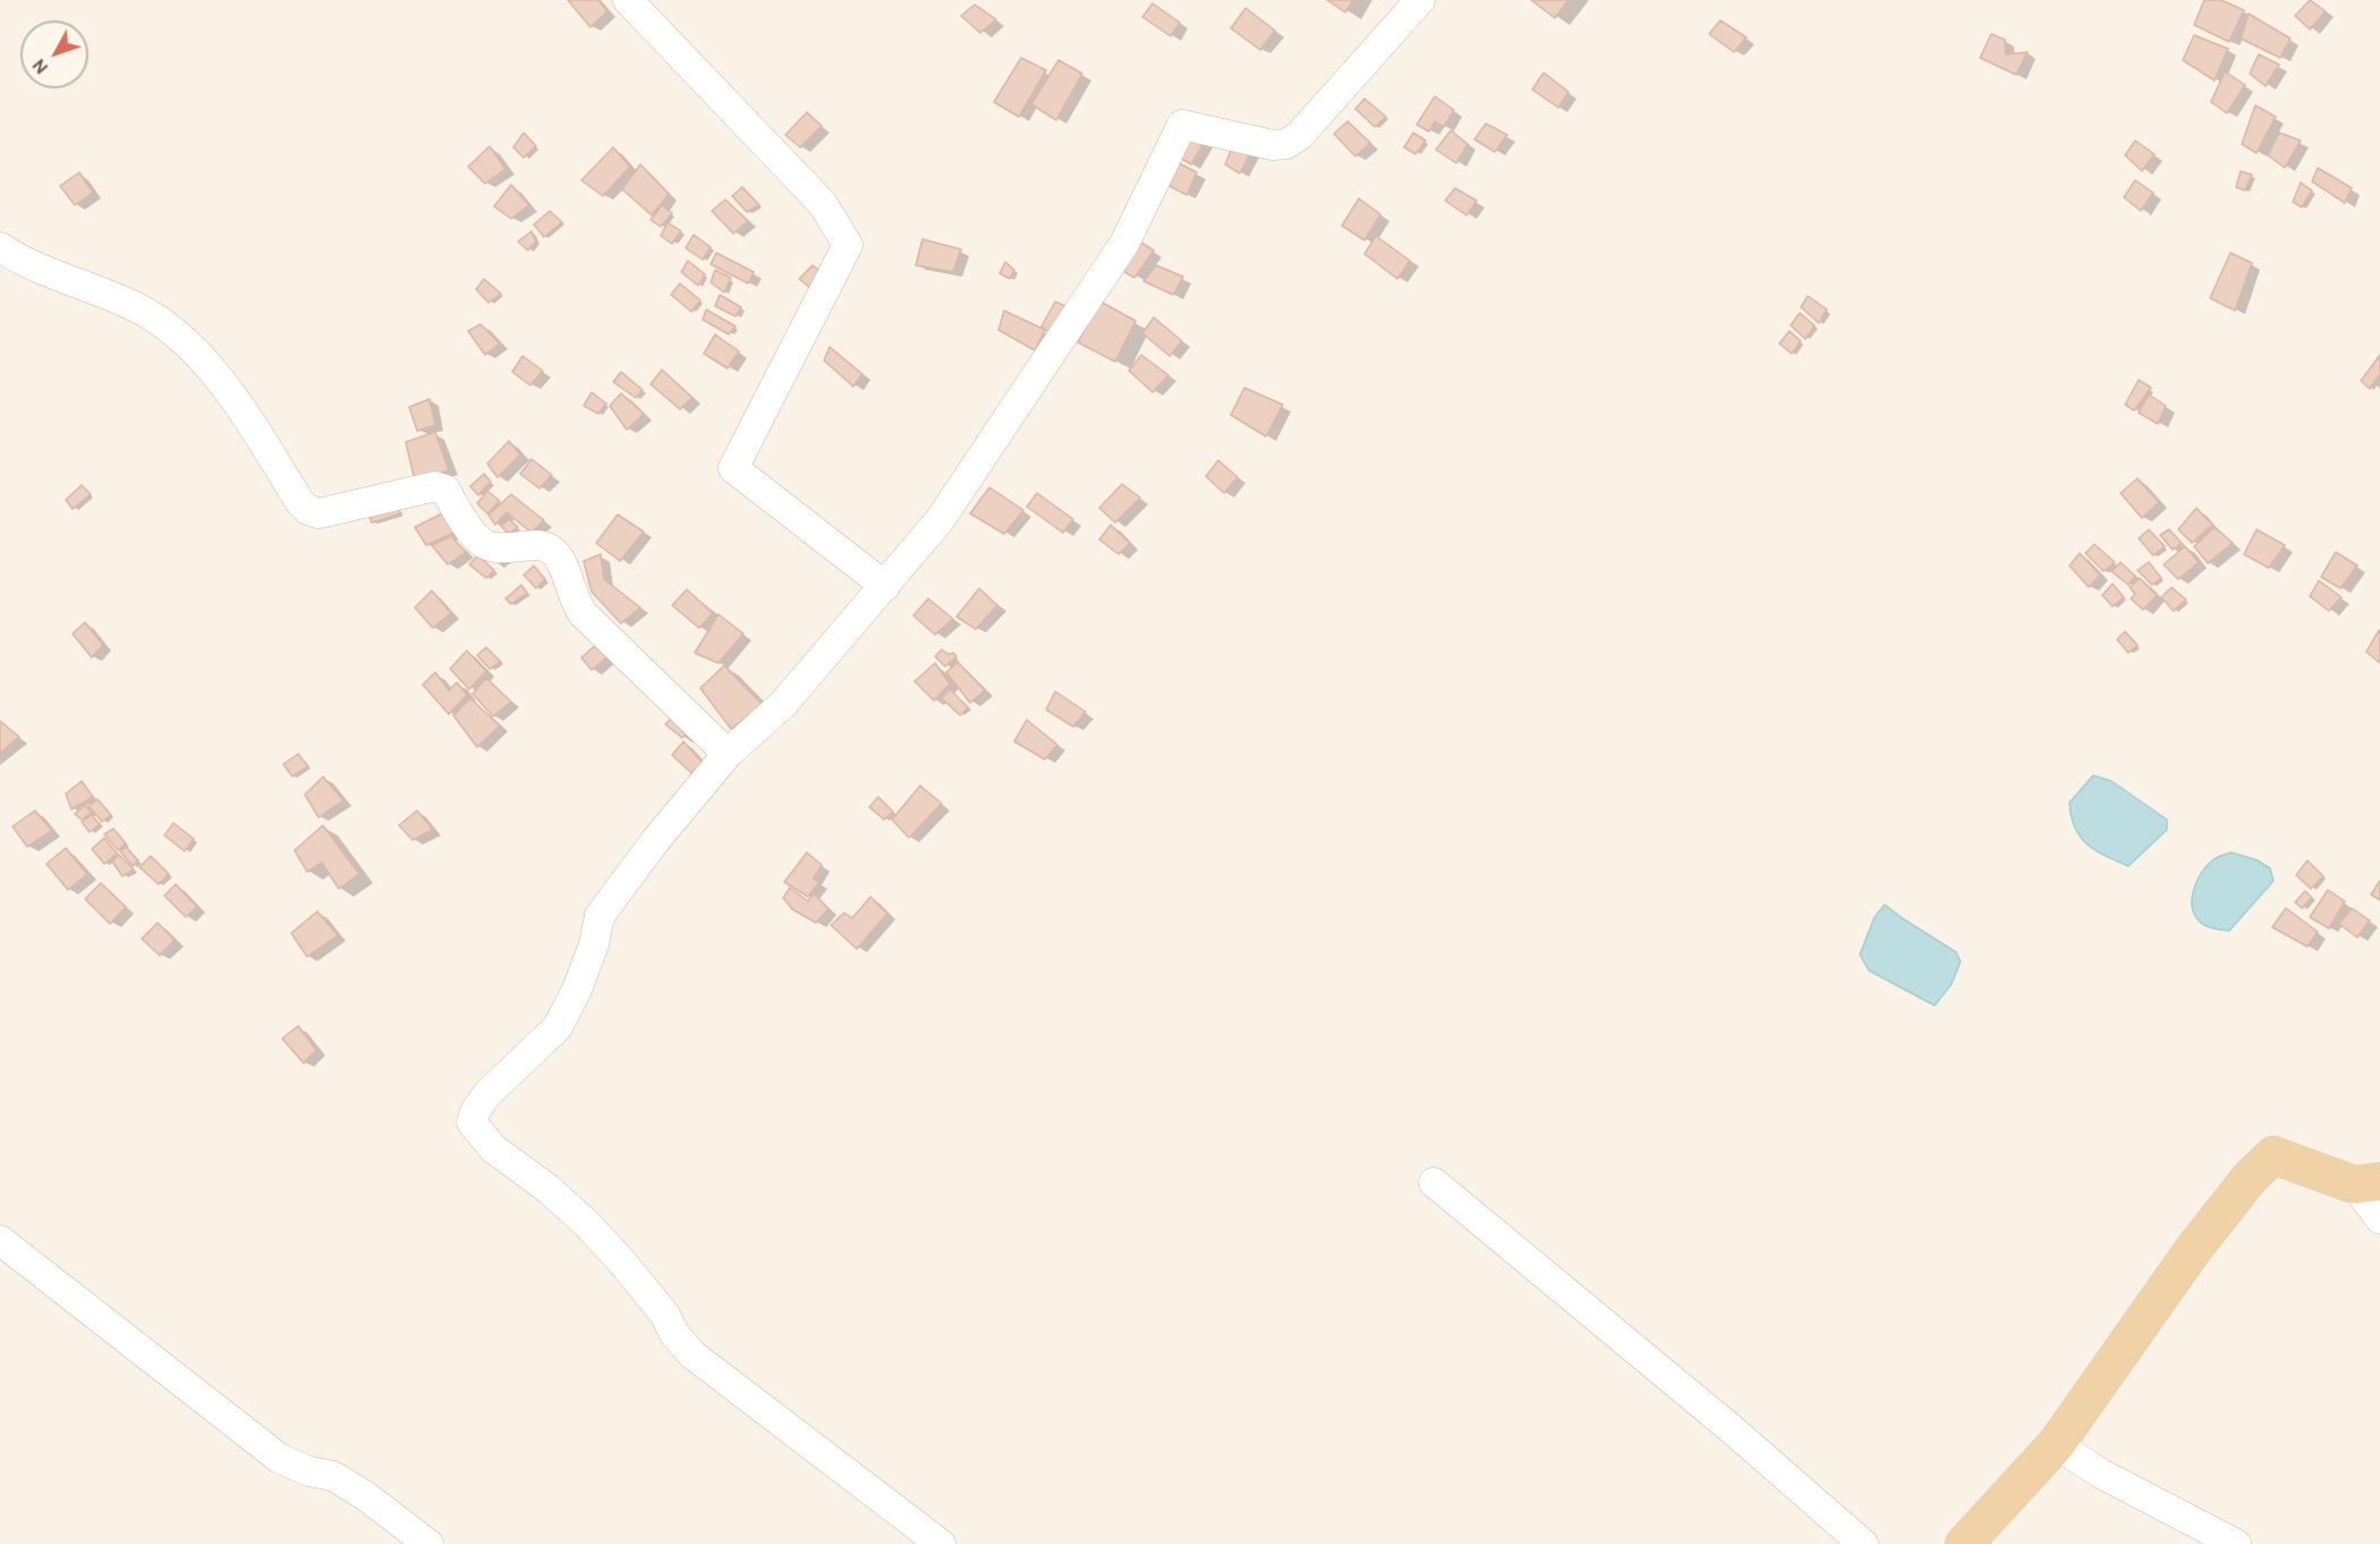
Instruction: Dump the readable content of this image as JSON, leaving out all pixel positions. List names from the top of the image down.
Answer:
{
  "north": "bottom left"
}
